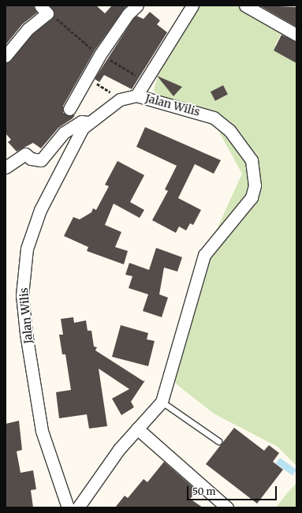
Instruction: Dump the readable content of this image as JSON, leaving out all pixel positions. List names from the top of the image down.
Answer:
{
  "streets": {
    "street": ["Jalan Wilis"]
  },
  "scale_bar": "50 m"
}
